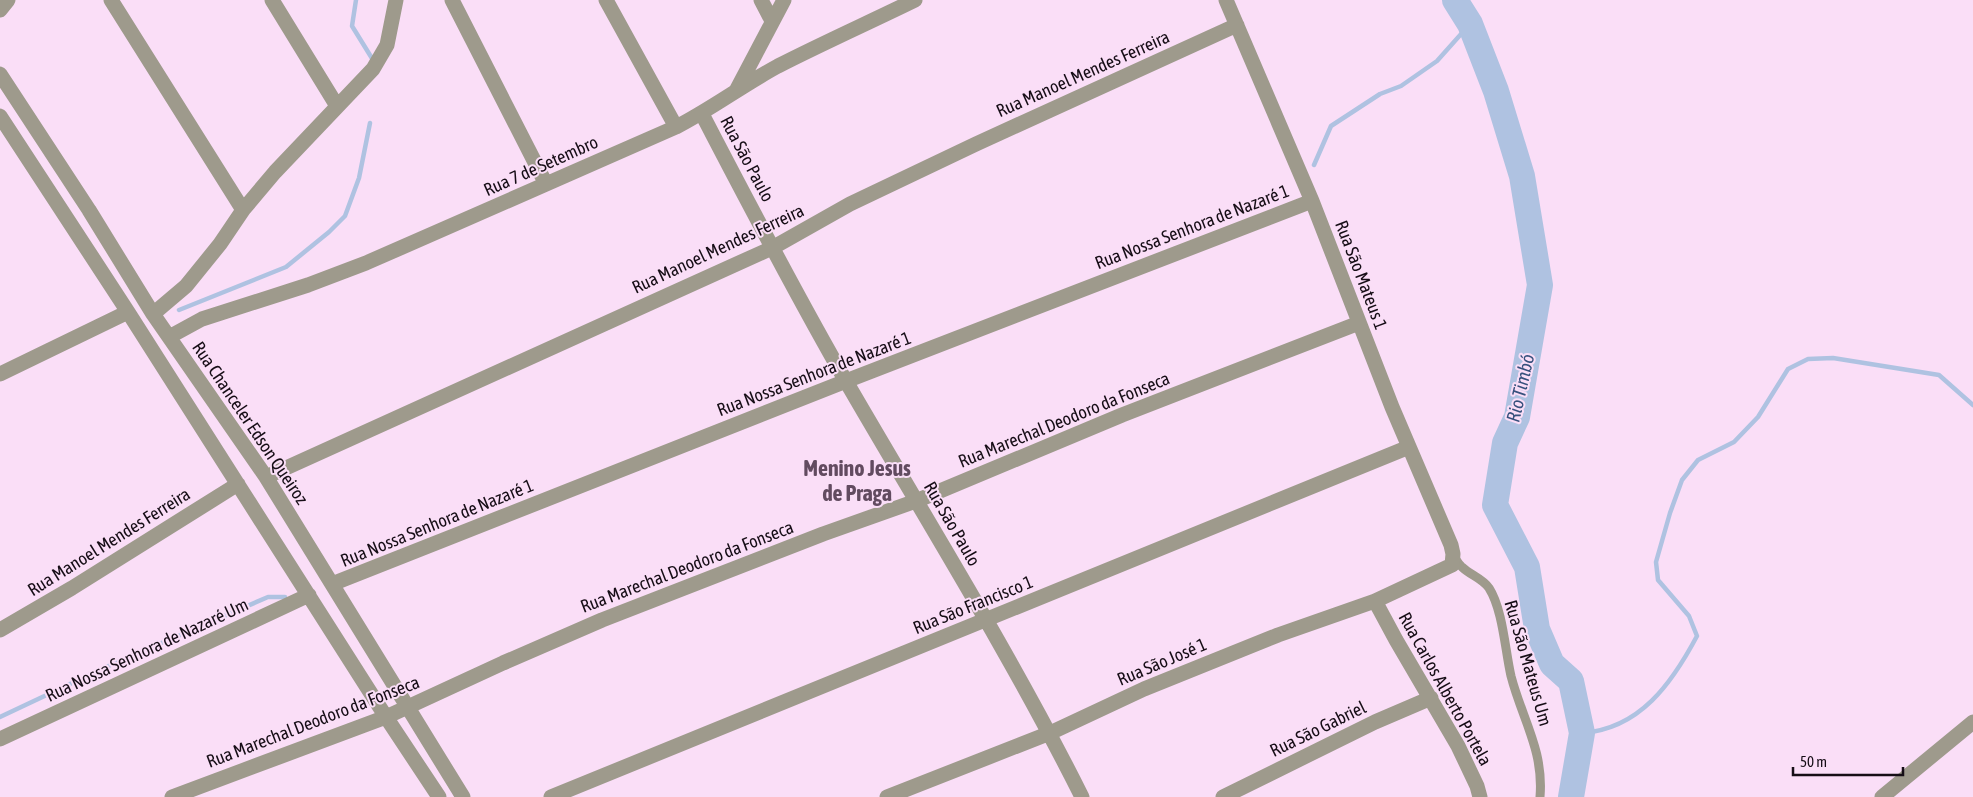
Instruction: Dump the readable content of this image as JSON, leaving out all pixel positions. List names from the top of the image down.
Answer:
{
  "streets": {
    "street": [
      "Rua Manoel Mendes Ferreira",
      "Rua São Paulo",
      "Rua 7 de Setembro",
      "Rua Nossa Senhora de Nazaré 1",
      "Rua São Mateus 1",
      "Rua Marechal Deodoro da Fonseca",
      "Rua Chanceler Edson Queiroz",
      "Rua São Francisco 1",
      "Rua Nossa Senhora de Nazaré Um",
      "Rua São José 1",
      "Rua Carlos Alberto Portela",
      "Rua São Gabriel"
    ],
    "lane": ["Rua São Mateus Um"]
  },
  "crossings": [
    ["Rua Manoel Mendes Ferreira", "Rua São Paulo"],
    ["Rua Manoel Mendes Ferreira", "Rua São Mateus 1"],
    ["Rua Manoel Mendes Ferreira", "Rua Chanceler Edson Queiroz"],
    ["Rua São Paulo", "Rua 7 de Setembro"],
    ["Rua São Paulo", "Rua Nossa Senhora de Nazaré 1"],
    ["Rua São Paulo", "Rua Marechal Deodoro da Fonseca"],
    ["Rua São Paulo", "Rua São Francisco 1"],
    ["Rua São Paulo", "Rua São José 1"],
    ["Rua 7 de Setembro", "Rua Chanceler Edson Queiroz"],
    ["Rua Nossa Senhora de Nazaré 1", "Rua São Mateus 1"],
    ["Rua Nossa Senhora de Nazaré 1", "Rua Chanceler Edson Queiroz"],
    ["Rua São Mateus 1", "Rua Marechal Deodoro da Fonseca"],
    ["Rua São Mateus 1", "Rua São Francisco 1"],
    ["Rua São Mateus 1", "Rua São José 1"],
    ["Rua São Mateus 1", "Rua São Mateus Um"],
    ["Rua Marechal Deodoro da Fonseca", "Rua Chanceler Edson Queiroz"],
    ["Rua São José 1", "Rua São Mateus Um"],
    ["Rua São José 1", "Rua Carlos Alberto Portela"],
    ["Rua Carlos Alberto Portela", "Rua São Gabriel"]
  ],
  "districts": ["Menino Jesus de Praga"],
  "water": ["Rio Timbó"],
  "scale_bar": "50 m"
}
